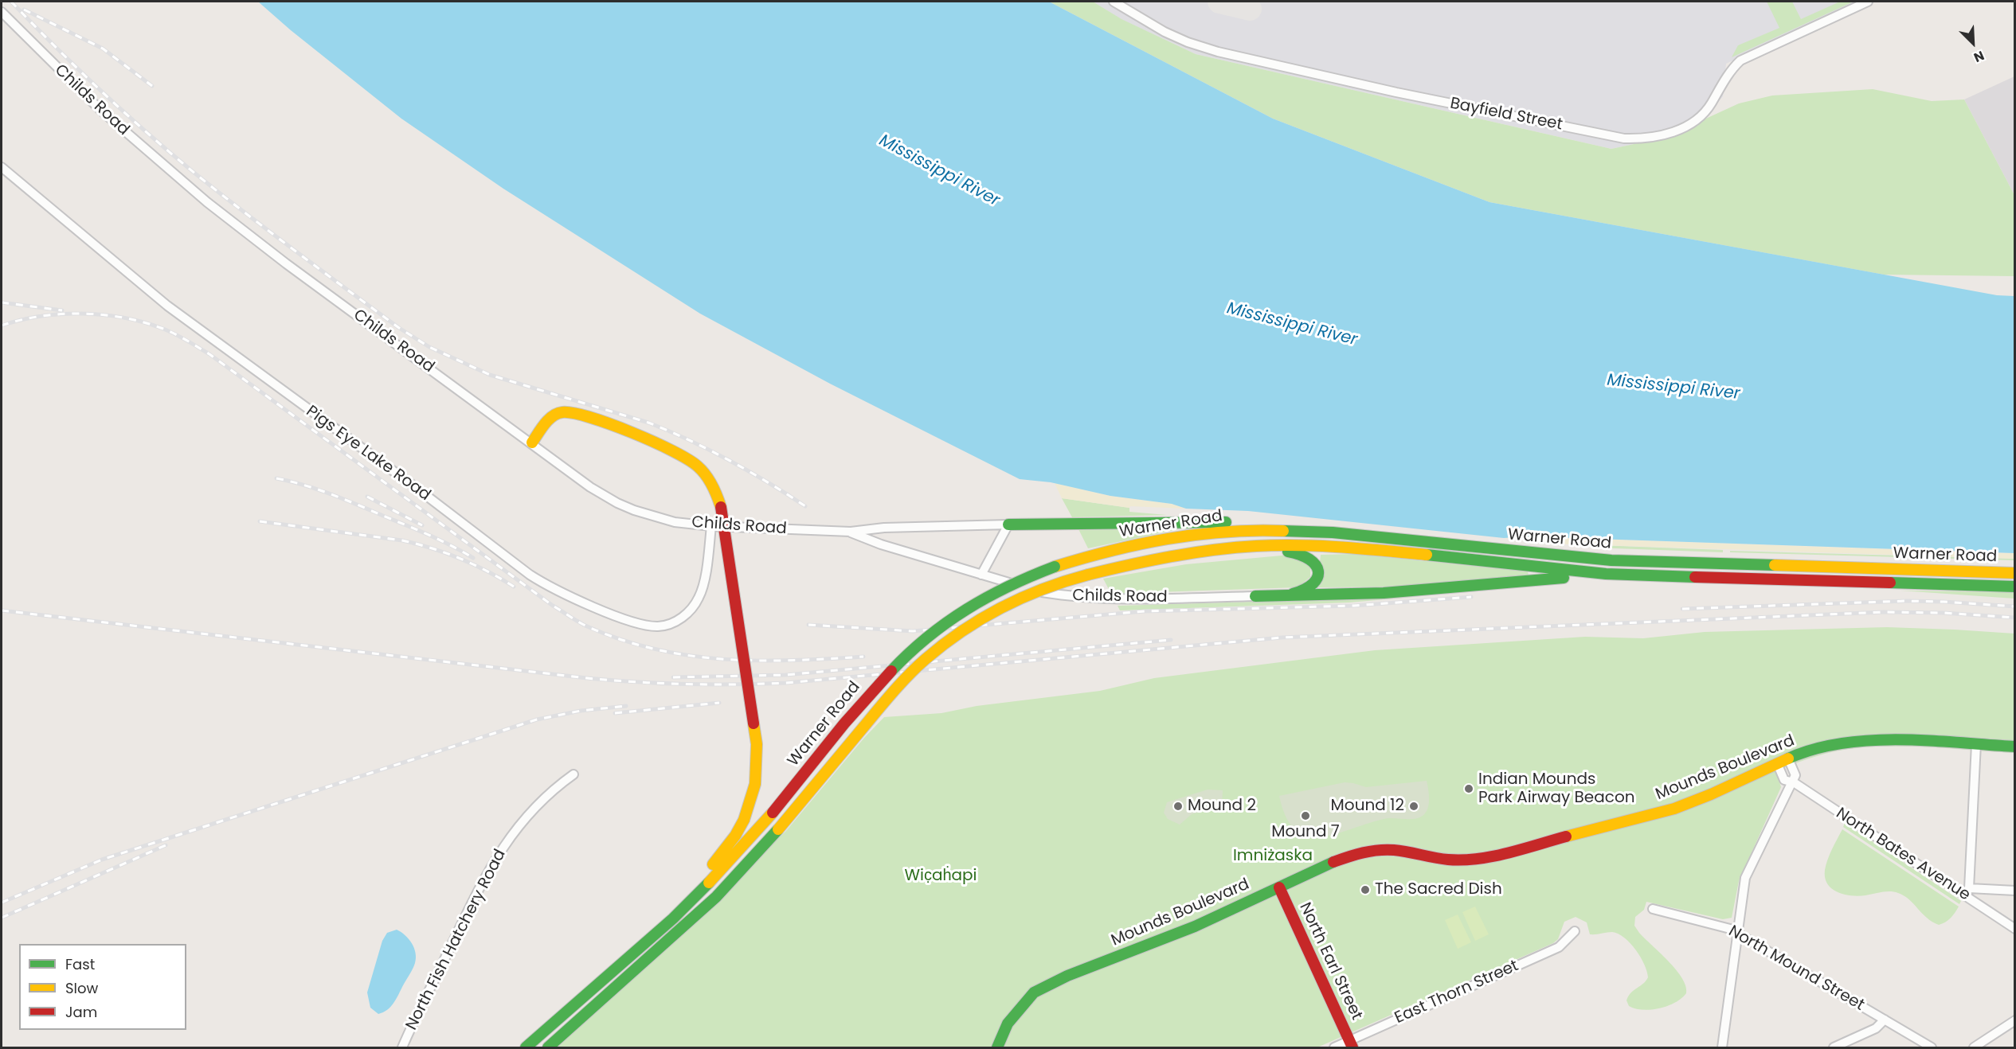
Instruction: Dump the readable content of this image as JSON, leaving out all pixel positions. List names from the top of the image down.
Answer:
{
  "streets": {
    "main road": ["Warner Road", "Mounds Boulevard", "North Earl Street"],
    "street": [
      "Childs Road",
      "Bayfield Street",
      "Pigs Eye Lake Road",
      "North Bates Avenue",
      "North Fish Hatchery Road",
      "North Mound Street",
      "East Thorn Street"
    ]
  },
  "crossings": [
    ["Childs Road", "Pigs Eye Lake Road"],
    ["Mounds Boulevard", "North Bates Avenue"],
    ["Mounds Boulevard", "North Earl Street"],
    ["North Earl Street", "East Thorn Street"]
  ],
  "water": ["Mississippi River"],
  "parks": ["Imniżaska", "Wic̣aḣapi"],
  "places": [
    "Indian Mounds Park Airway Beacon",
    "Mound 2",
    "Mound 12",
    "Mound 7",
    "The Sacred Dish"
  ],
  "legend": ["Fast", "Slow", "Jam"],
  "north": "bottom right"
}
